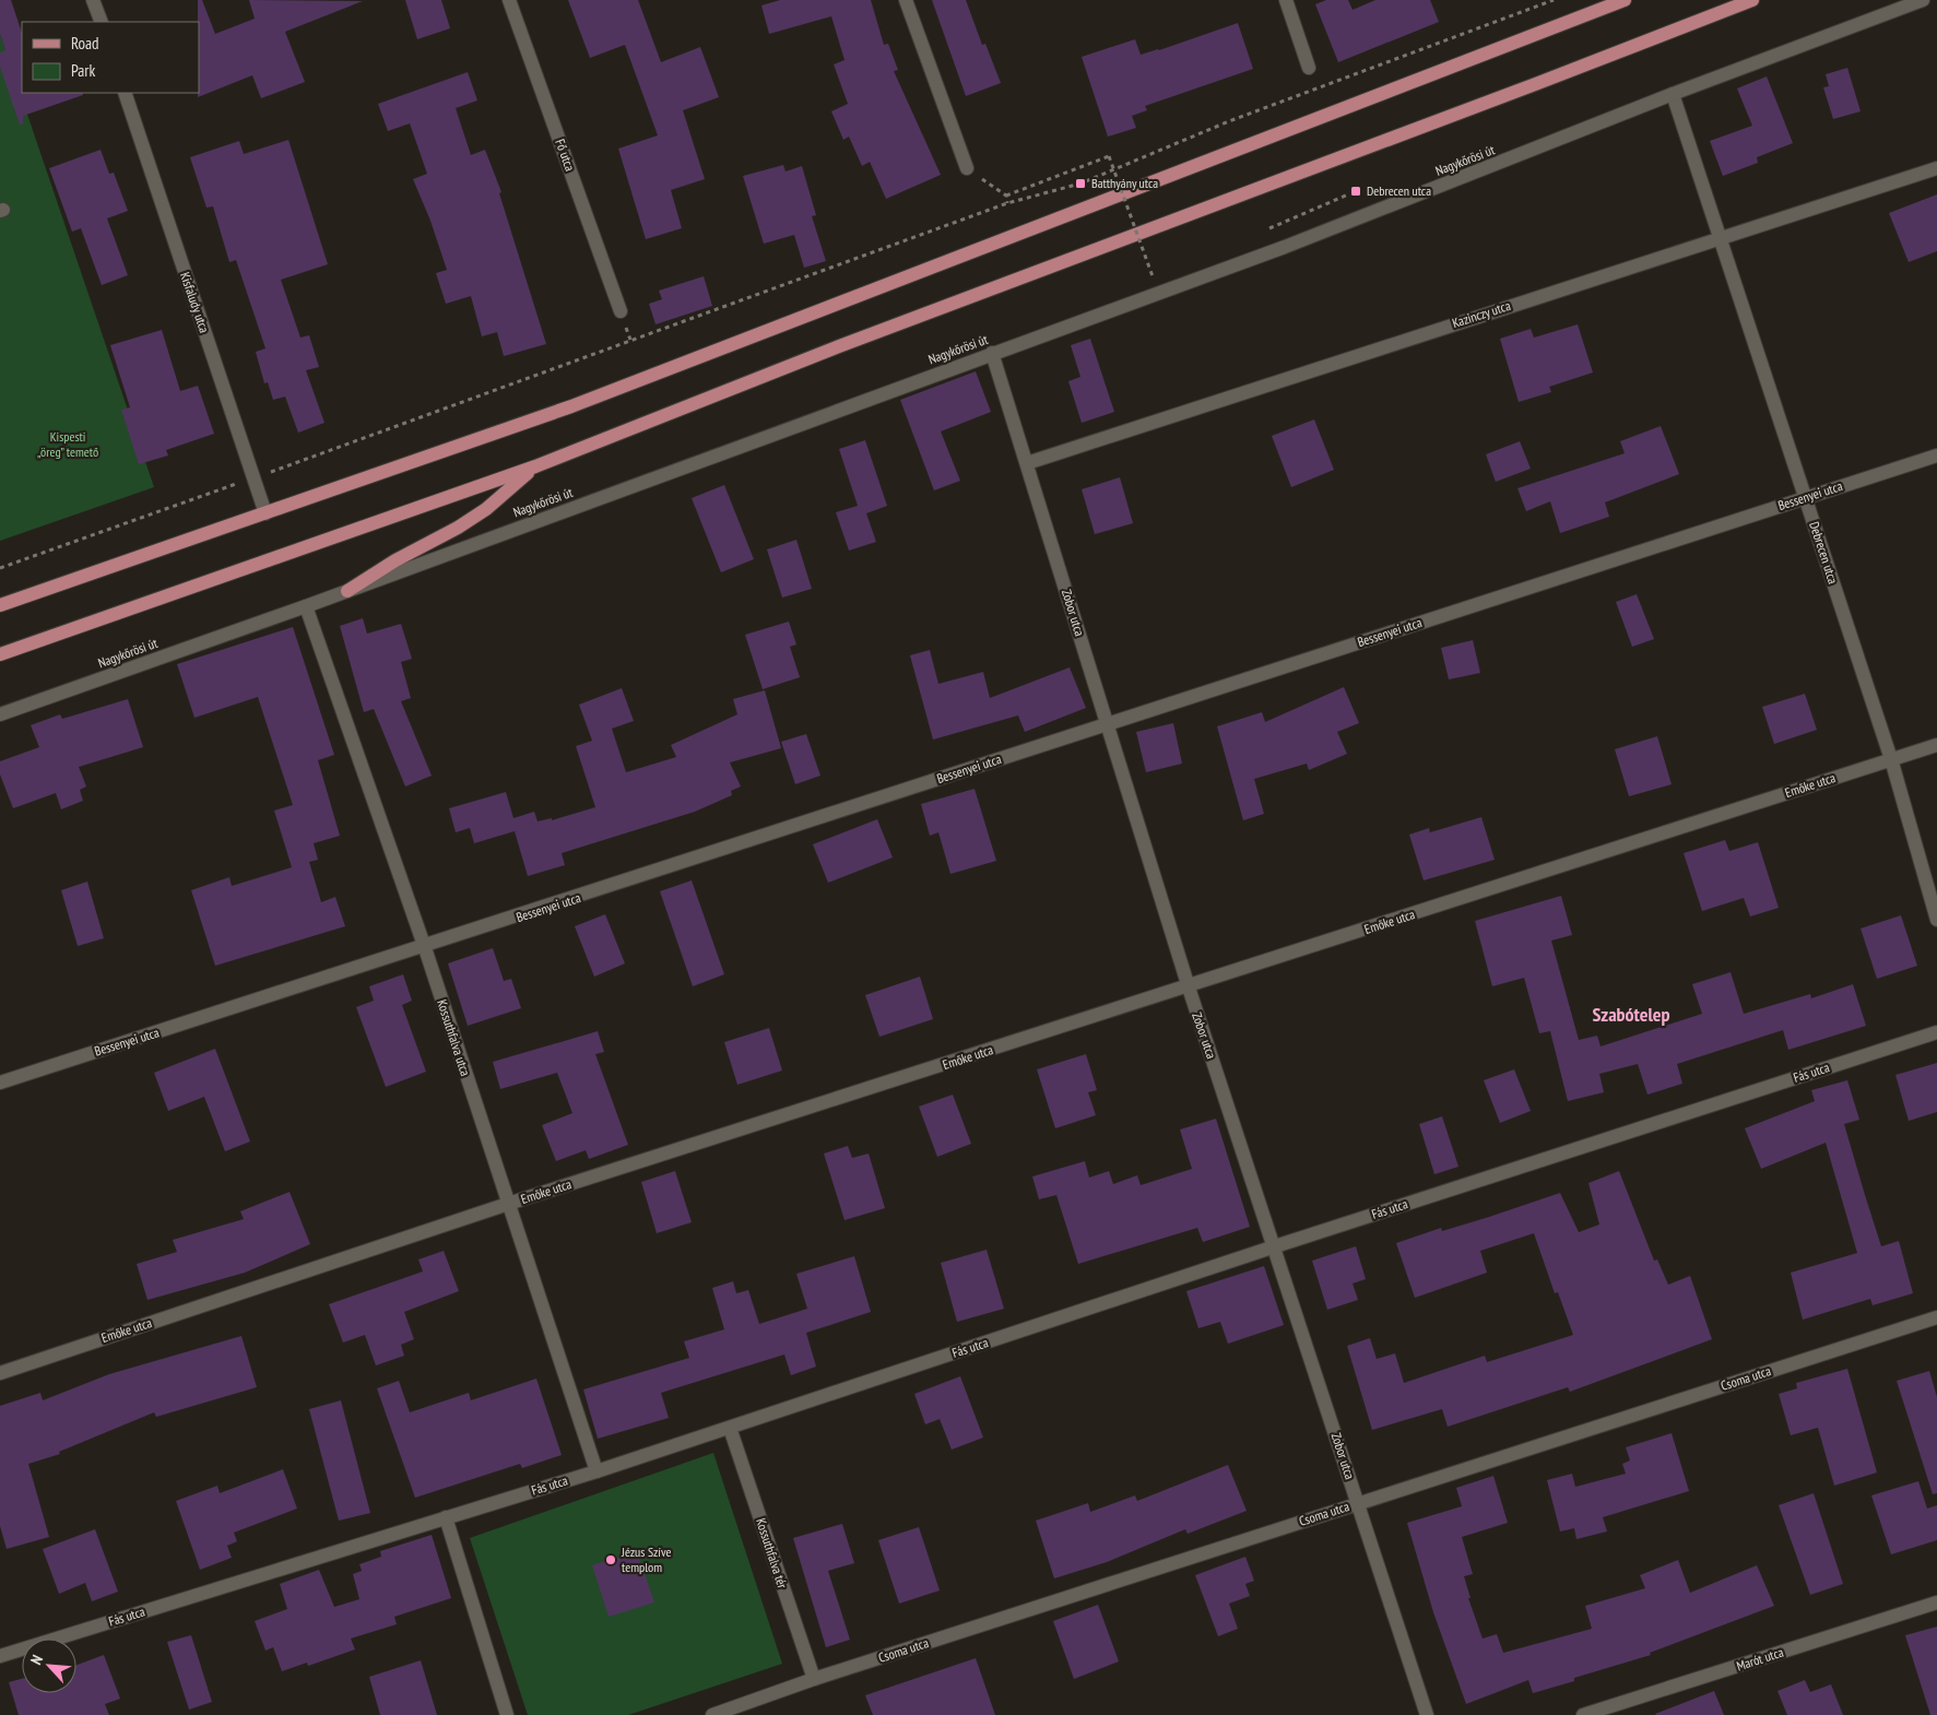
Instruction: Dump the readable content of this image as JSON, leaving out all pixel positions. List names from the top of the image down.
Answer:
{
  "streets": {
    "street": [
      "Fő utca",
      "Nagykőrösi út",
      "Kisfaludy utca",
      "Kazinczy utca",
      "Bessenyei utca",
      "Debrecen utca",
      "Zobor utca",
      "Emőke utca",
      "Kossuthfalva utca",
      "Fás utca",
      "Csoma utca",
      "Kossuthfalva tér",
      "Marót utca"
    ]
  },
  "crossings": [
    ["Nagykőrösi út", "Debrecen utca"],
    ["Nagykőrösi út", "Zobor utca"],
    ["Nagykőrösi út", "Kossuthfalva utca"],
    ["Kazinczy utca", "Debrecen utca"],
    ["Kazinczy utca", "Zobor utca"],
    ["Bessenyei utca", "Debrecen utca"],
    ["Bessenyei utca", "Zobor utca"],
    ["Bessenyei utca", "Kossuthfalva utca"],
    ["Debrecen utca", "Emőke utca"],
    ["Zobor utca", "Emőke utca"],
    ["Zobor utca", "Fás utca"],
    ["Zobor utca", "Csoma utca"],
    ["Emőke utca", "Kossuthfalva utca"],
    ["Kossuthfalva utca", "Fás utca"],
    ["Fás utca", "Kossuthfalva tér"],
    ["Csoma utca", "Kossuthfalva tér"]
  ],
  "districts": ["Szabótelep"],
  "parks": ["Kispesti „öreg” temető"],
  "places": {
    "transit": ["Batthyány utca", "Debrecen utca"],
    "other": ["Jézus Szíve templom"]
  },
  "legend": ["Road", "Park"],
  "north": "top left"
}
